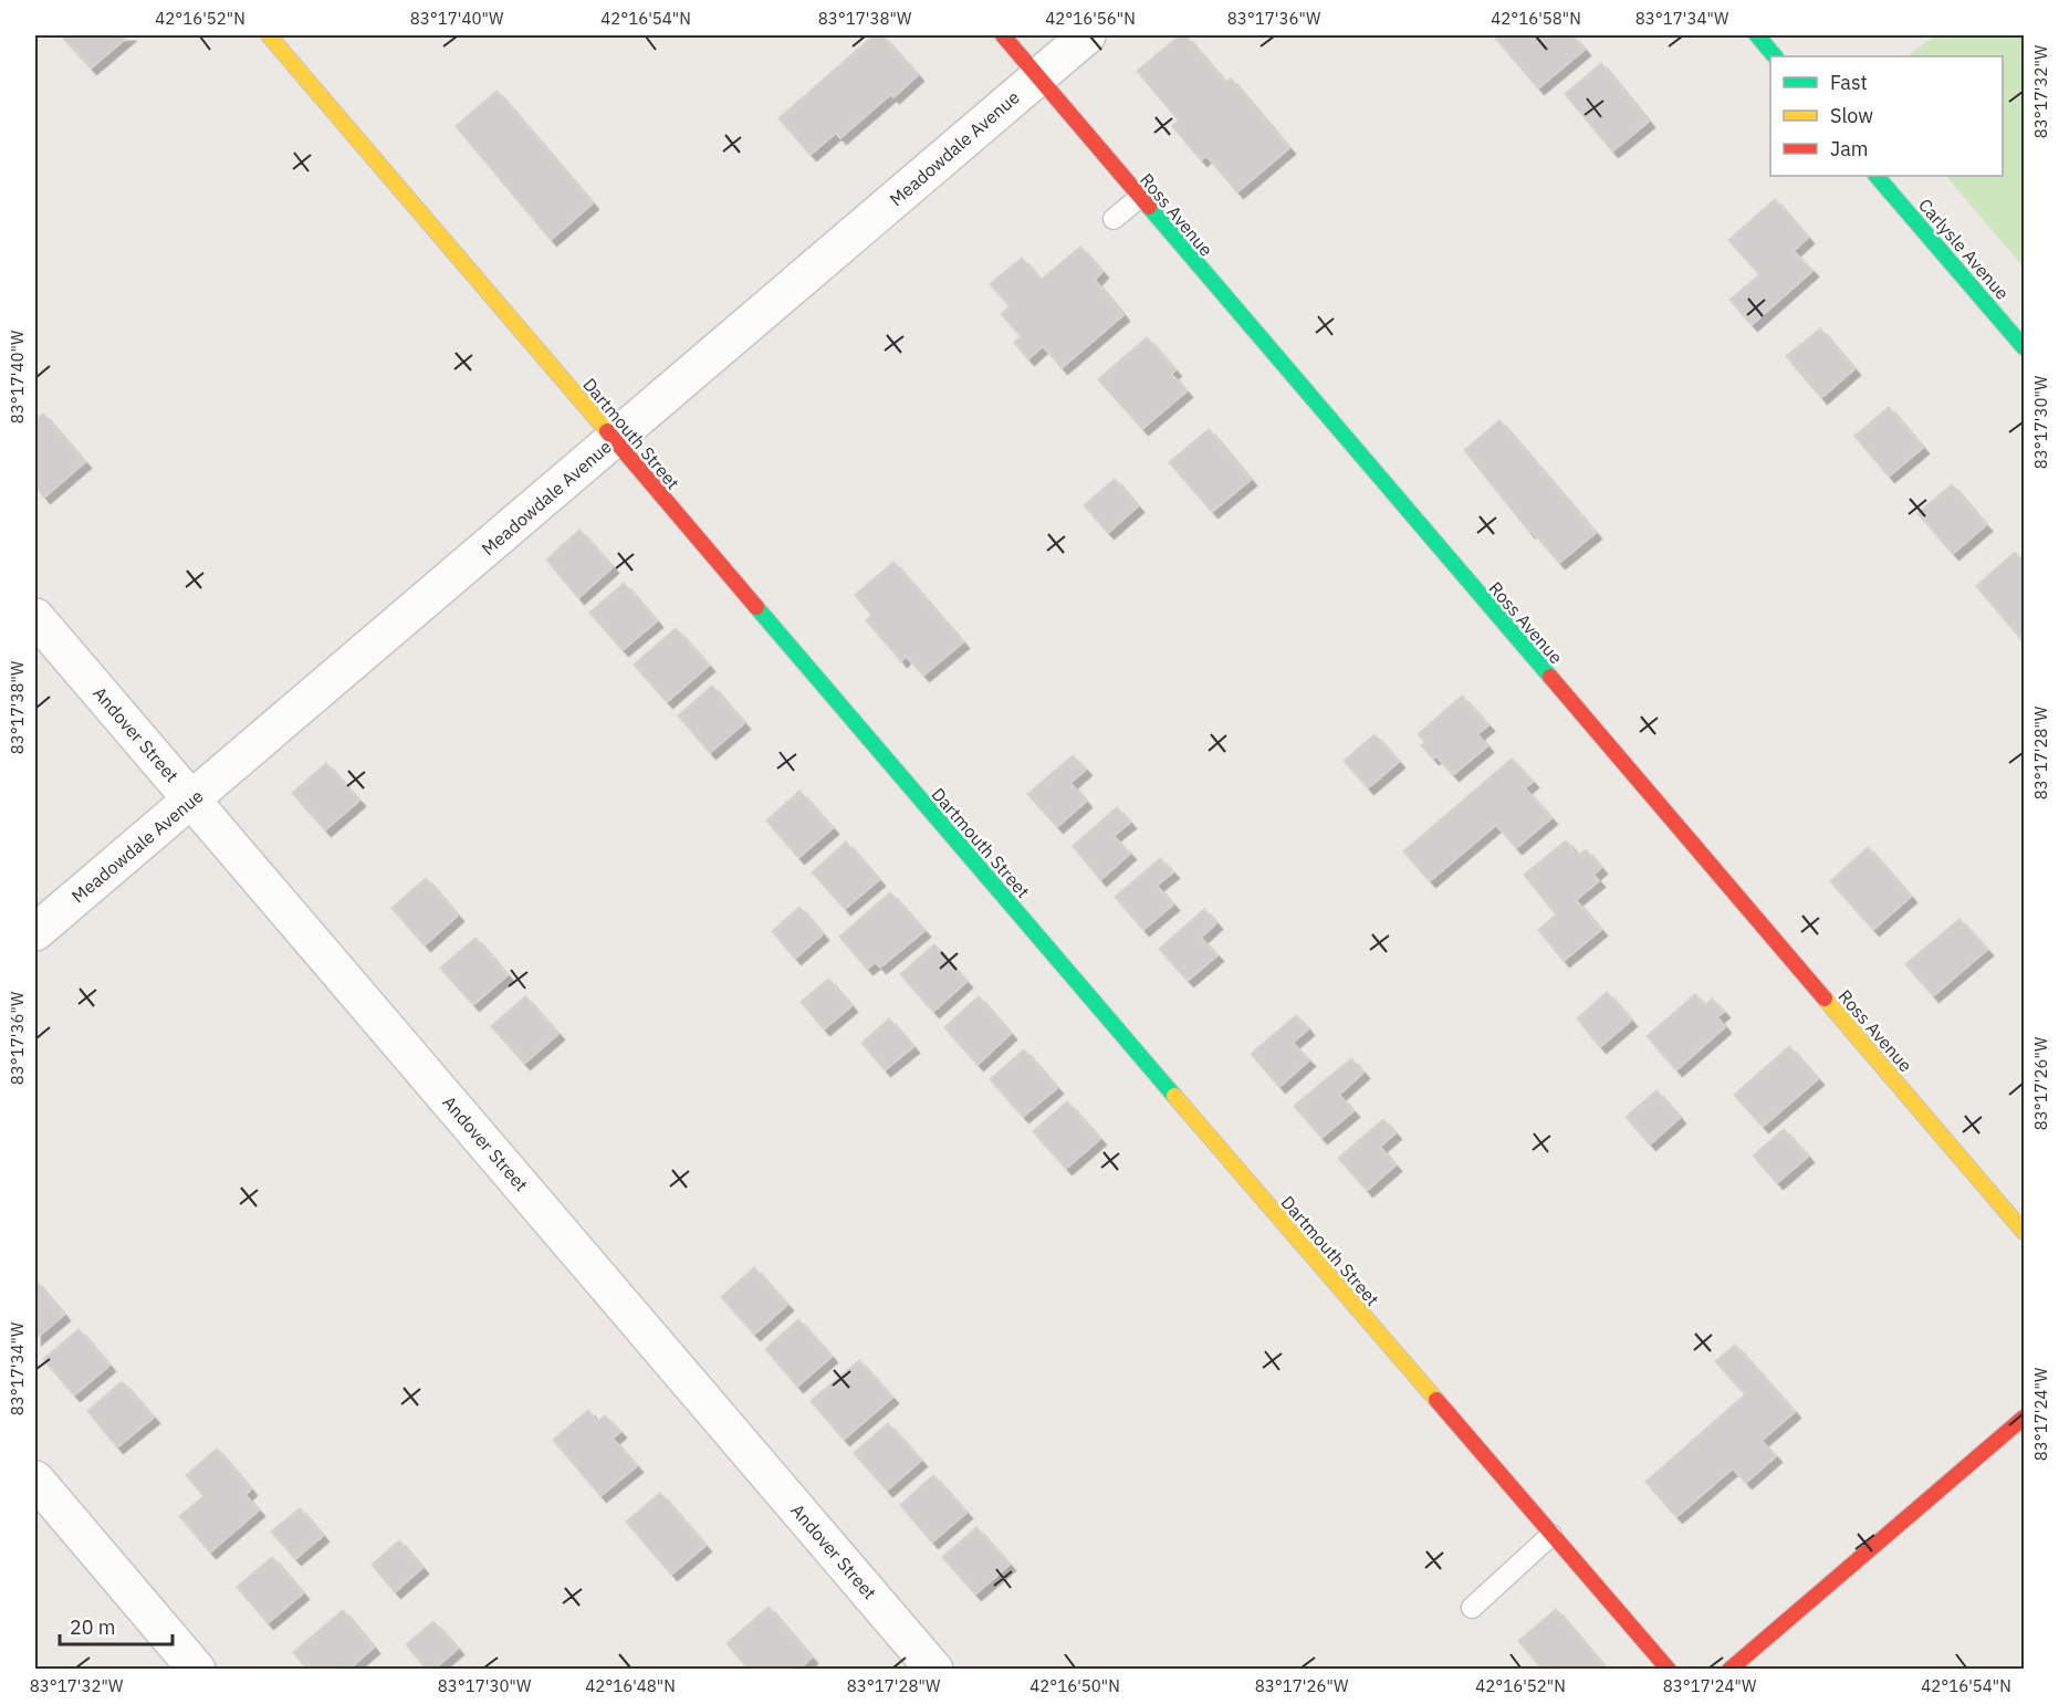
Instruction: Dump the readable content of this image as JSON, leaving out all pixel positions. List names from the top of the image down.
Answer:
{
  "streets": {
    "street": [
      "Meadowdale Avenue",
      "Ross Avenue",
      "Carlysle Avenue",
      "Dartmouth Street",
      "Andover Street"
    ]
  },
  "crossings": [
    ["Meadowdale Avenue", "Ross Avenue"],
    ["Meadowdale Avenue", "Dartmouth Street"],
    ["Meadowdale Avenue", "Andover Street"]
  ],
  "legend": ["Fast", "Slow", "Jam"],
  "scale_bar": "20 m",
  "coordinates": [
    "42°16'52\"N",
    "83°17'40\"W",
    "42°16'54\"N",
    "83°17'38\"W",
    "42°16'56\"N",
    "83°17'36\"W",
    "42°16'58\"N",
    "83°17'34\"W",
    "83°17'32\"W",
    "83°17'30\"W",
    "83°17'28\"W",
    "83°17'26\"W",
    "83°17'24\"W",
    "42°16'48\"N",
    "42°16'50\"N"
  ]
}
